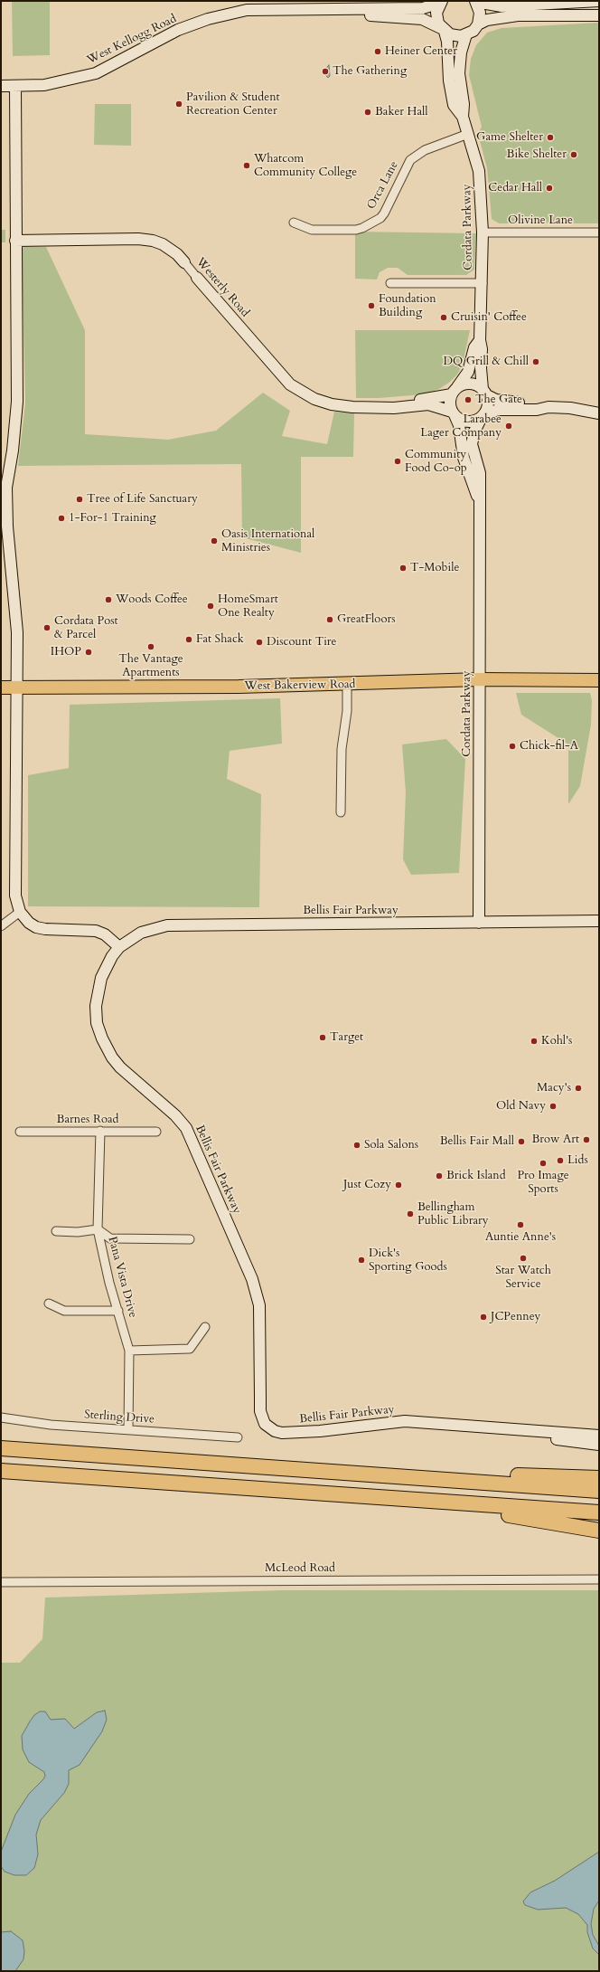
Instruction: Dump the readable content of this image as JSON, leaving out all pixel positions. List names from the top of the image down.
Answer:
{
  "streets": {
    "main road": ["West Bakerview Road"],
    "street": [
      "West Kellogg Road",
      "Orca Lane",
      "Olivine Lane",
      "Cordata Parkway",
      "Westerly Road",
      "Bellis Fair Parkway",
      "Barnes Road",
      "Pana Vista Drive",
      "Sterling Drive",
      "McLeod Road"
    ]
  },
  "crossings": [
    ["West Kellogg Road", "Cordata Parkway"],
    ["Orca Lane", "Cordata Parkway"],
    ["Olivine Lane", "Cordata Parkway"],
    ["Cordata Parkway", "Westerly Road"],
    ["Cordata Parkway", "West Bakerview Road"],
    ["Cordata Parkway", "Bellis Fair Parkway"],
    ["Barnes Road", "Pana Vista Drive"],
    ["Pana Vista Drive", "Sterling Drive"]
  ],
  "places": [
    "Heiner Center",
    "The Gathering",
    "Pavilion & Student Recreation Center",
    "Baker Hall",
    "Game Shelter",
    "Bike Shelter",
    "Whatcom Community College",
    "Cedar Hall",
    "Foundation Building",
    "Cruisin' Coffee",
    "DQ Grill & Chill",
    "The Gate",
    "Larabee Lager Company",
    "Community Food Co-op",
    "Tree of Life Sanctuary",
    "1-For-1 Training",
    "Oasis International Ministries",
    "T-Mobile",
    "Woods Coffee",
    "HomeSmart One Realty",
    "GreatFloors",
    "Cordata Post & Parcel",
    "Fat Shack",
    "Discount Tire",
    "The Vantage Apartments",
    "IHOP",
    "Chick-fil-A",
    "Target",
    "Kohl's",
    "Macy's",
    "Old Navy",
    "Brow Art",
    "Bellis Fair Mall",
    "Sola Salons",
    "Lids",
    "Pro Image Sports",
    "Brick Island",
    "Just Cozy",
    "Bellingham Public Library",
    "Auntie Anne's",
    "Star Watch Service",
    "Dick's Sporting Goods",
    "JCPenney"
  ]
}
